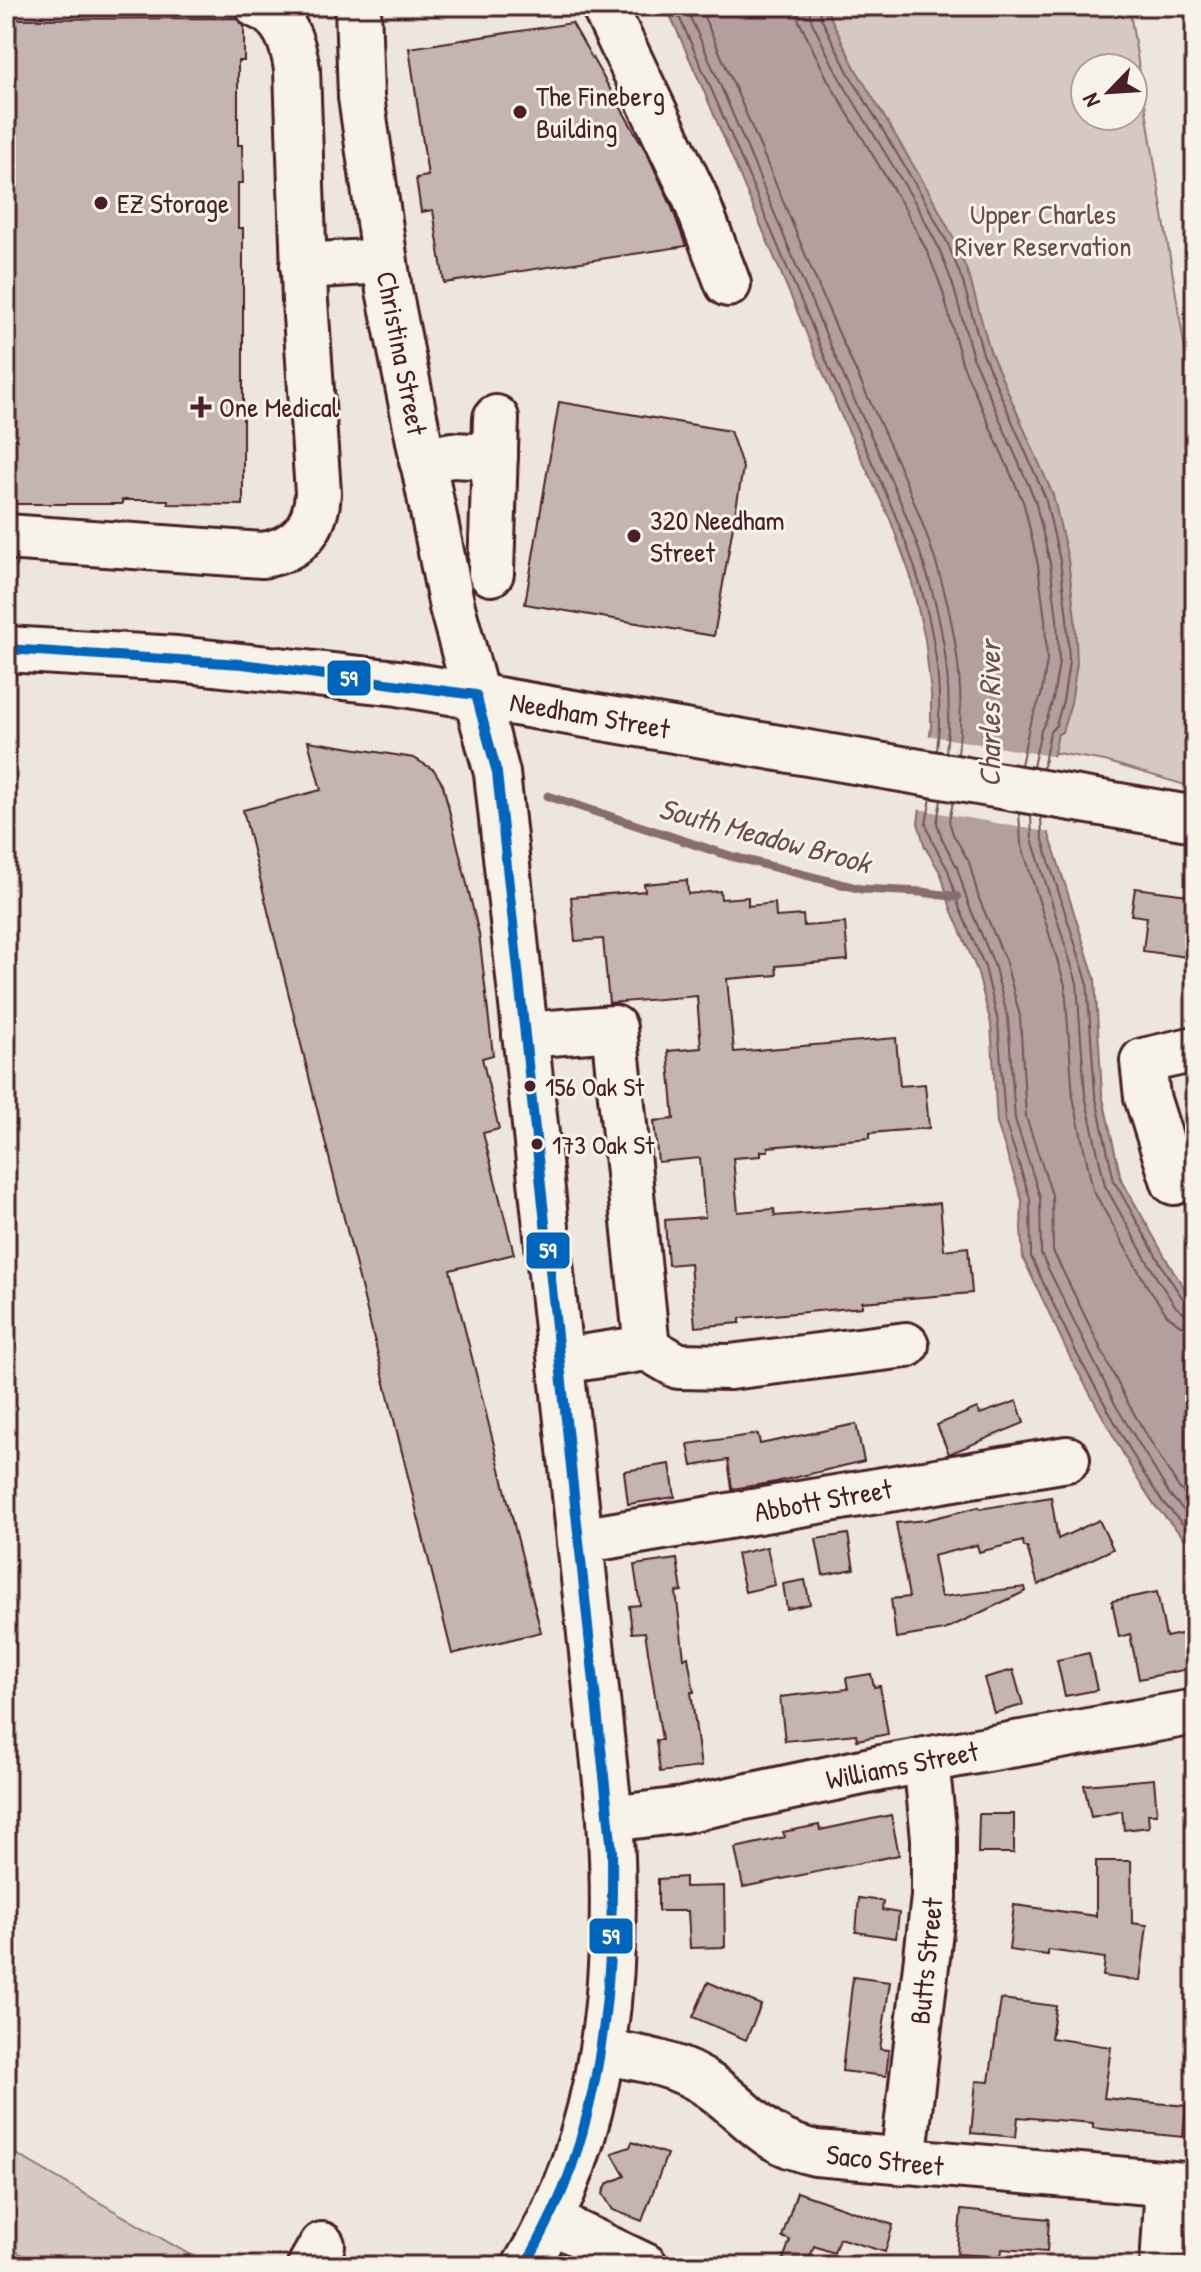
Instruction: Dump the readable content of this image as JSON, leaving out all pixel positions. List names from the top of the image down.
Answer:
{
  "streets": {
    "street": [
      "Christina Street",
      "Needham Street",
      "Abbott Street",
      "Williams Street",
      "Butts Street",
      "Saco Street"
    ]
  },
  "crossings": [
    ["Christina Street", "Needham Street"],
    ["Christina Street", "Abbott Street"],
    ["Christina Street", "Williams Street"],
    ["Christina Street", "Saco Street"],
    ["Williams Street", "Butts Street"],
    ["Butts Street", "Saco Street"]
  ],
  "water": ["Charles River", "South Meadow Brook"],
  "parks": ["Upper Charles River Reservation"],
  "places": {
    "other": [
      "The Fineberg Building",
      "EZ Storage",
      "320 Needham Street",
      "156 Oak St",
      "173 Oak St"
    ],
    "health": ["One Medical"]
  },
  "lines": ["transit line 59"],
  "north": "bottom left"
}
